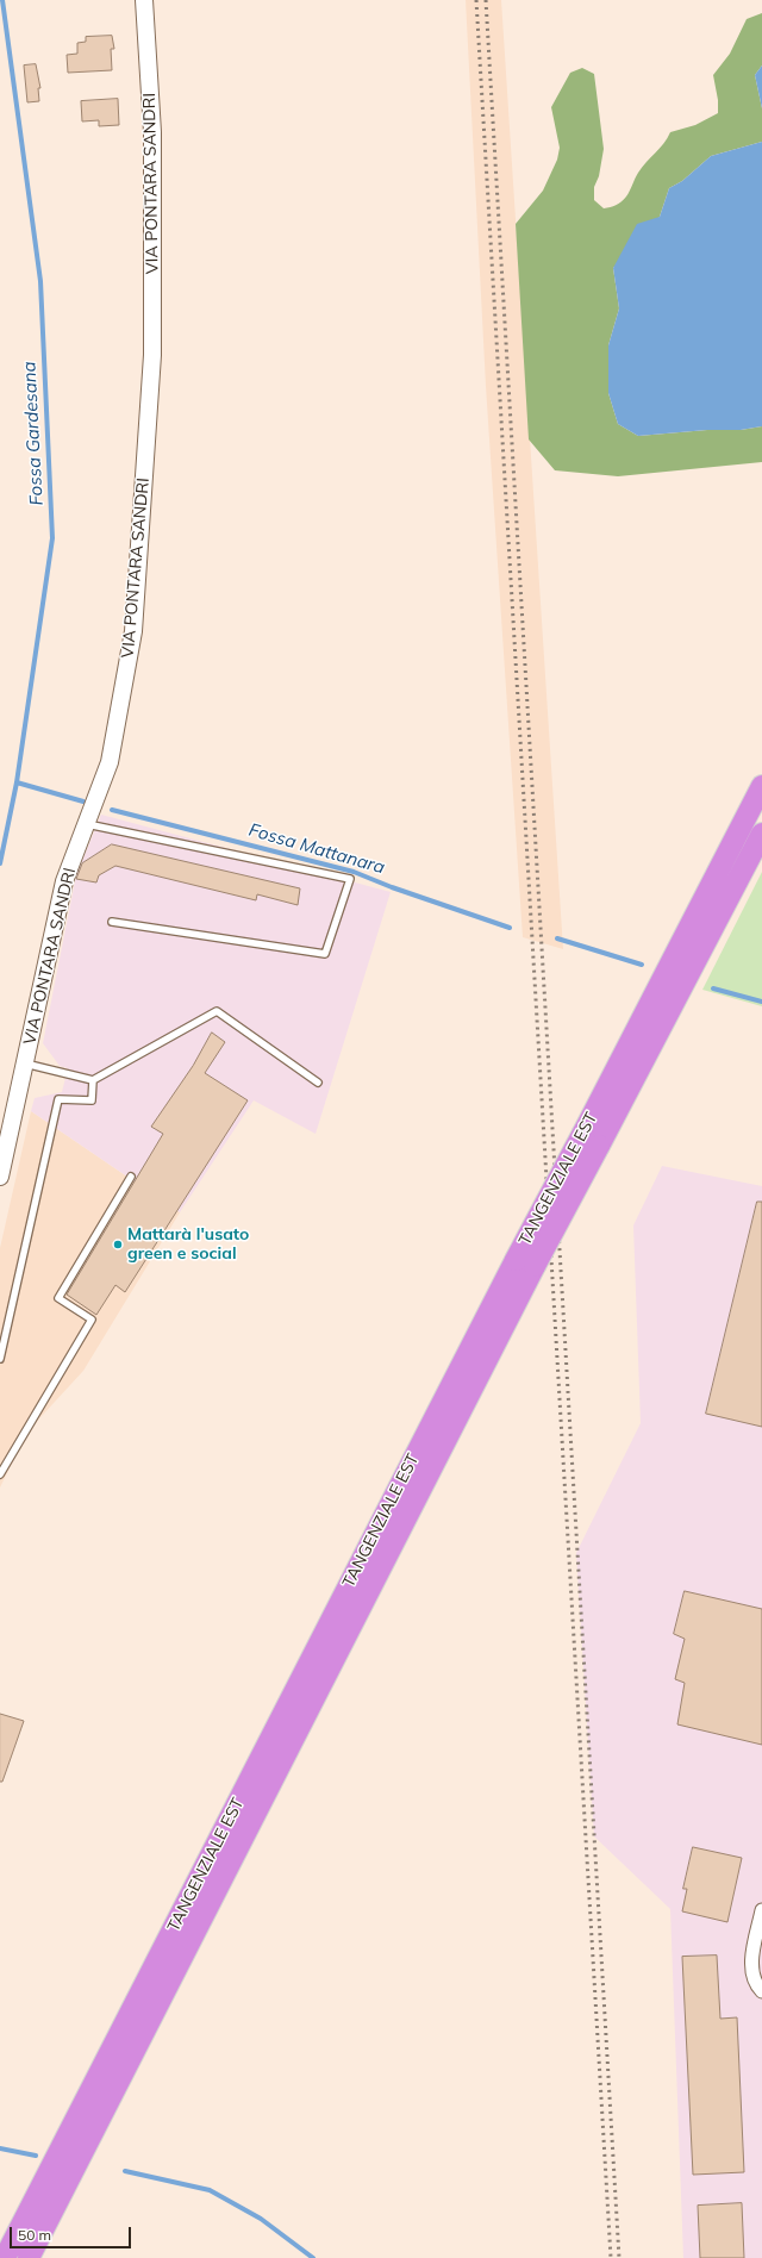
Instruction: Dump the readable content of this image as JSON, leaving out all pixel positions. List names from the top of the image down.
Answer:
{
  "streets": {
    "highway": ["TANGENZIALE EST"],
    "street": ["VIA PONTARA SANDRI"]
  },
  "water": ["Fossa Gardesana", "Fossa Mattanara"],
  "places": ["Mattarà l'usato green e social"],
  "scale_bar": "50 m"
}
